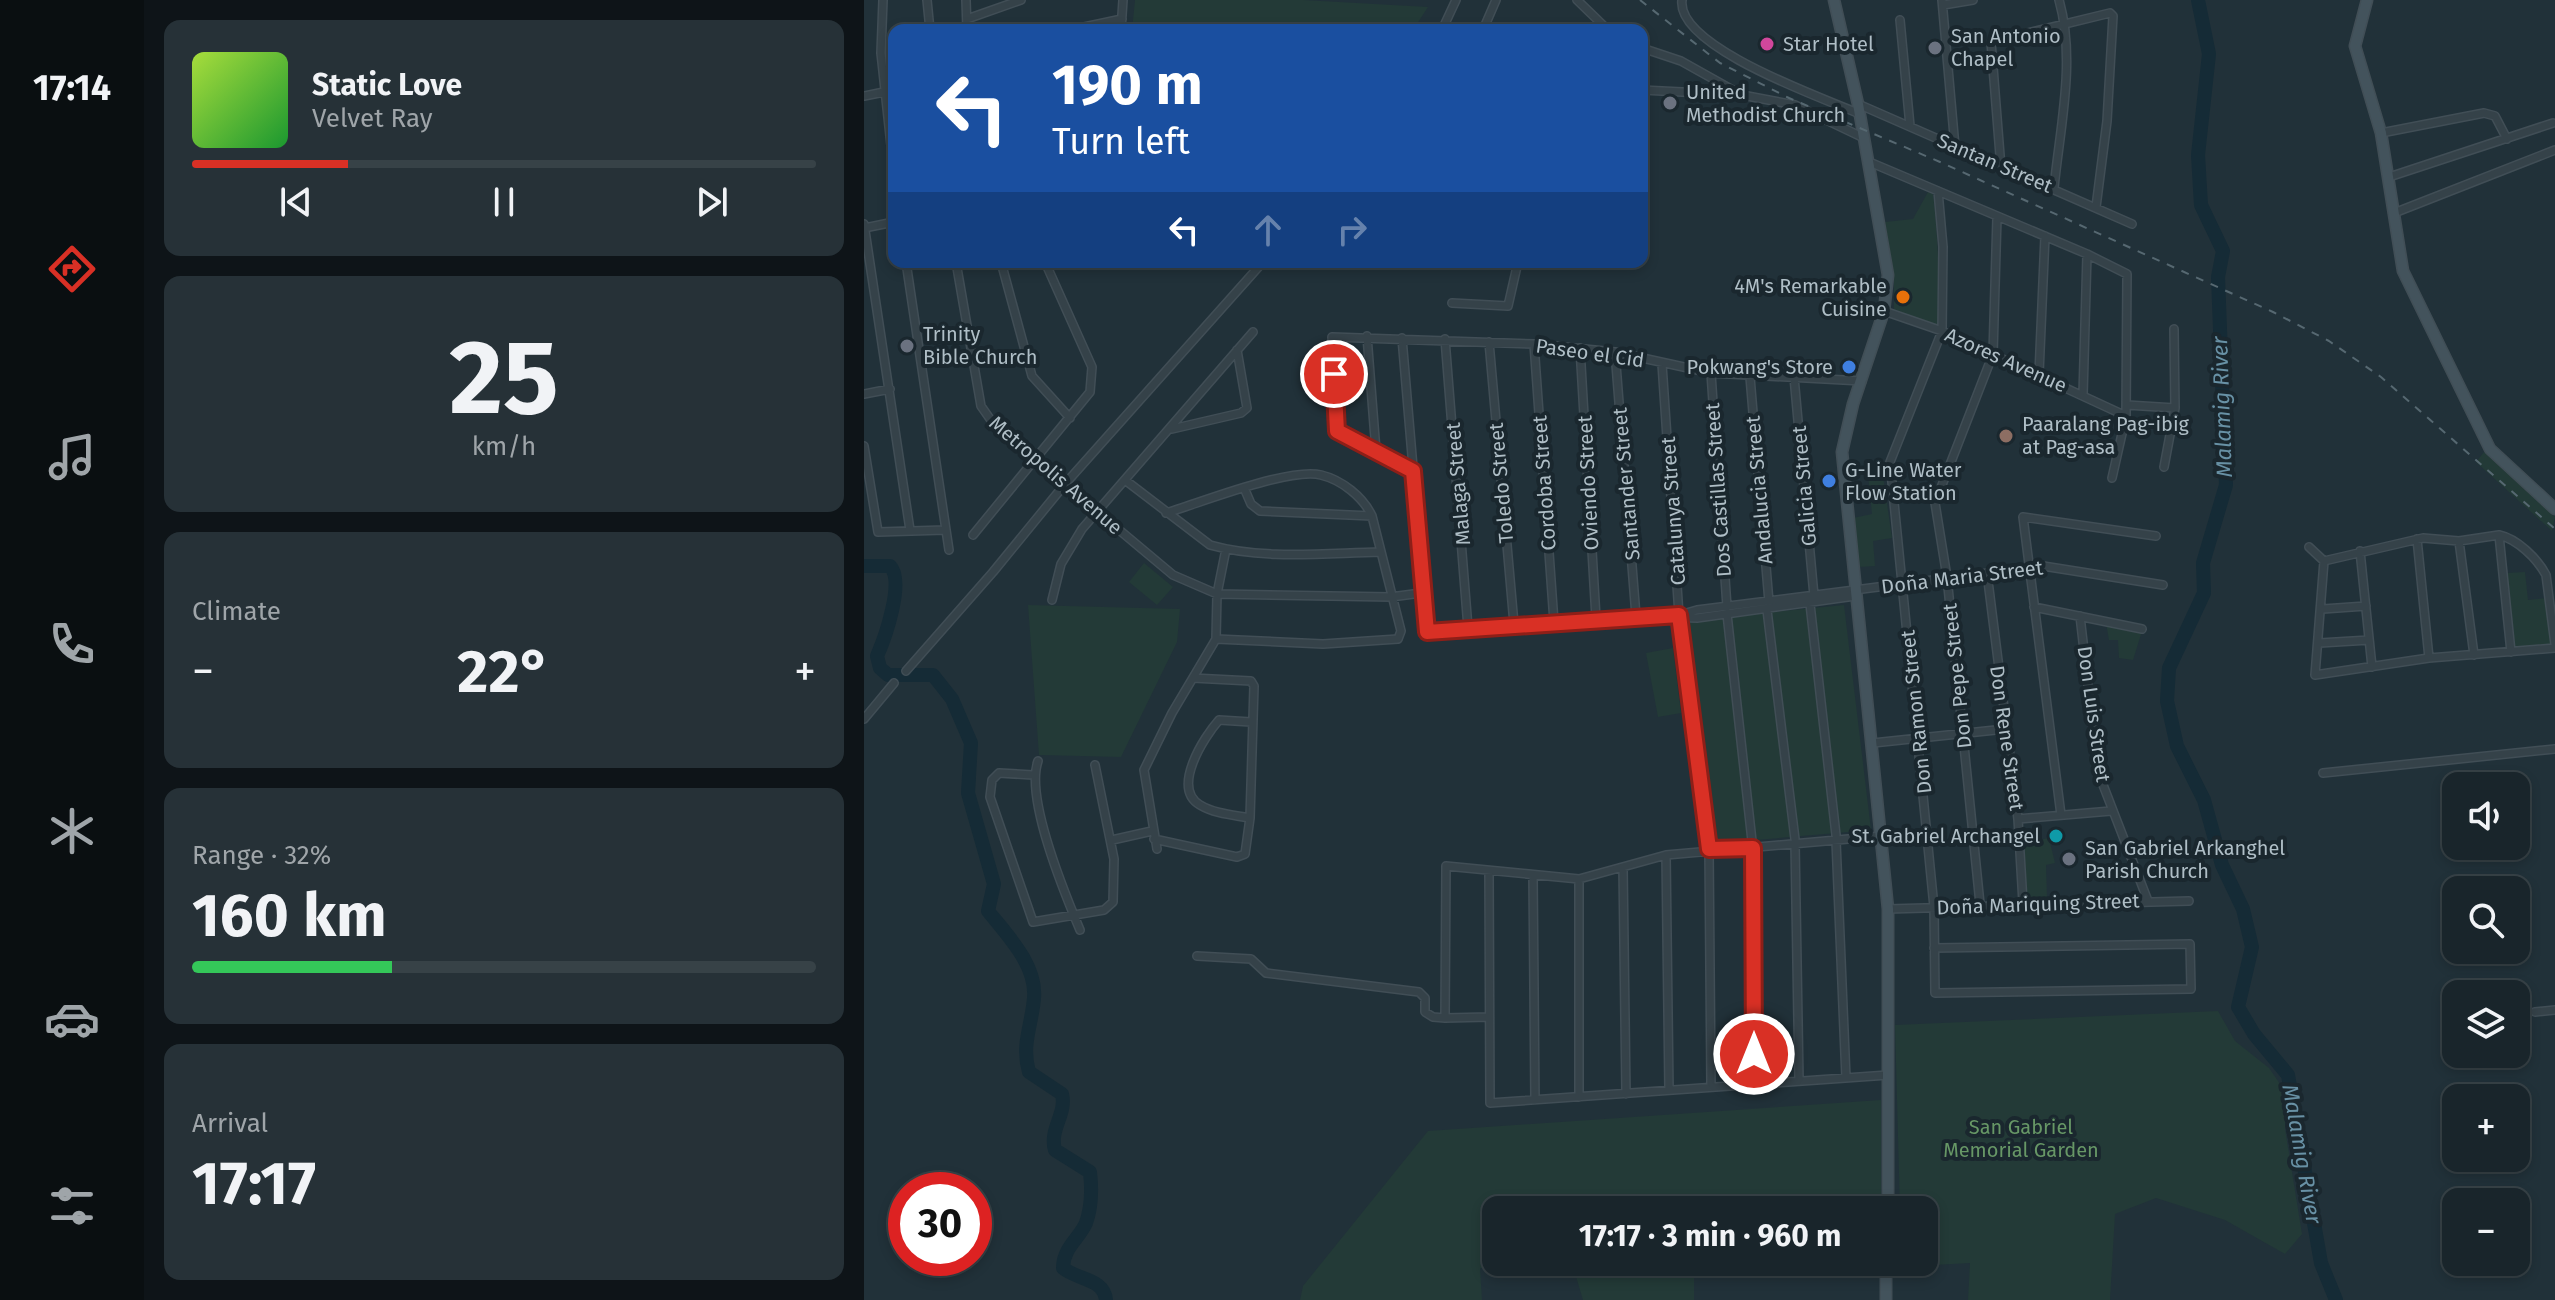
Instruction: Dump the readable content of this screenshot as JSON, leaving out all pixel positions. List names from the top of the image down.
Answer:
{
  "streets": {
    "street": [
      "Santan Street",
      "Paseo el Cid",
      "Azores Avenue",
      "Metropolis Avenue",
      "Toledo Street",
      "Cordoba Street",
      "Oviendo Street",
      "Malaga Street",
      "Santander Street",
      "Galicia Street",
      "Dos Castillas Street",
      "Andalucia Street",
      "Catalunya Street",
      "Doña Maria Street",
      "Don Pepe Street",
      "Don Ramon Street",
      "Don Luis Street",
      "Don Rene Street",
      "Doña Mariquing Street"
    ]
  },
  "crossings": [
    ["Paseo el Cid", "Toledo Street"],
    ["Paseo el Cid", "Cordoba Street"],
    ["Paseo el Cid", "Oviendo Street"],
    ["Paseo el Cid", "Malaga Street"],
    ["Paseo el Cid", "Santander Street"],
    ["Paseo el Cid", "Galicia Street"],
    ["Paseo el Cid", "Dos Castillas Street"],
    ["Paseo el Cid", "Andalucia Street"],
    ["Paseo el Cid", "Catalunya Street"],
    ["Azores Avenue", "Don Pepe Street"],
    ["Azores Avenue", "Don Ramon Street"],
    ["Toledo Street", "Doña Maria Street"],
    ["Cordoba Street", "Doña Maria Street"],
    ["Oviendo Street", "Doña Maria Street"],
    ["Malaga Street", "Doña Maria Street"],
    ["Santander Street", "Doña Maria Street"],
    ["Galicia Street", "Doña Maria Street"],
    ["Dos Castillas Street", "Doña Maria Street"],
    ["Andalucia Street", "Doña Maria Street"],
    ["Catalunya Street", "Doña Maria Street"],
    ["Doña Maria Street", "Don Pepe Street"],
    ["Doña Maria Street", "Don Ramon Street"],
    ["Doña Maria Street", "Don Rene Street"],
    ["Don Pepe Street", "Doña Mariquing Street"],
    ["Don Ramon Street", "Doña Mariquing Street"],
    ["Don Luis Street", "Doña Mariquing Street"],
    ["Don Rene Street", "Doña Mariquing Street"]
  ],
  "water": ["Malamig River"],
  "parks": ["San Gabriel Memorial Garden"],
  "places": [
    "Star Hotel",
    "San Antonio Chapel",
    "United Methodist Church",
    "4M's Remarkable Cuisine",
    "Trinity Bible Church",
    "Pokwang's Store",
    "Paaralang Pag-ibig at Pag-asa",
    "G-Line Water Flow Station",
    "St. Gabriel Archangel",
    "San Gabriel Arkanghel Parish Church"
  ],
  "page": {
    "tabs": "17:14",
    "turn": ["190 m", "Turn left"],
    "song": ["Static Love", "Velvet Ray"],
    "tile": [
      ["25", "km/h"],
      "Climate",
      ["Range · 32%", "160 km"],
      ["Arrival", "17:17"]
    ],
    "heat": ["−", "22°", "+"],
    "map_buttons": ["+", "−"],
    "limit": "30",
    "trip": "17:17 · 3 min · 960 m"
  }
}
